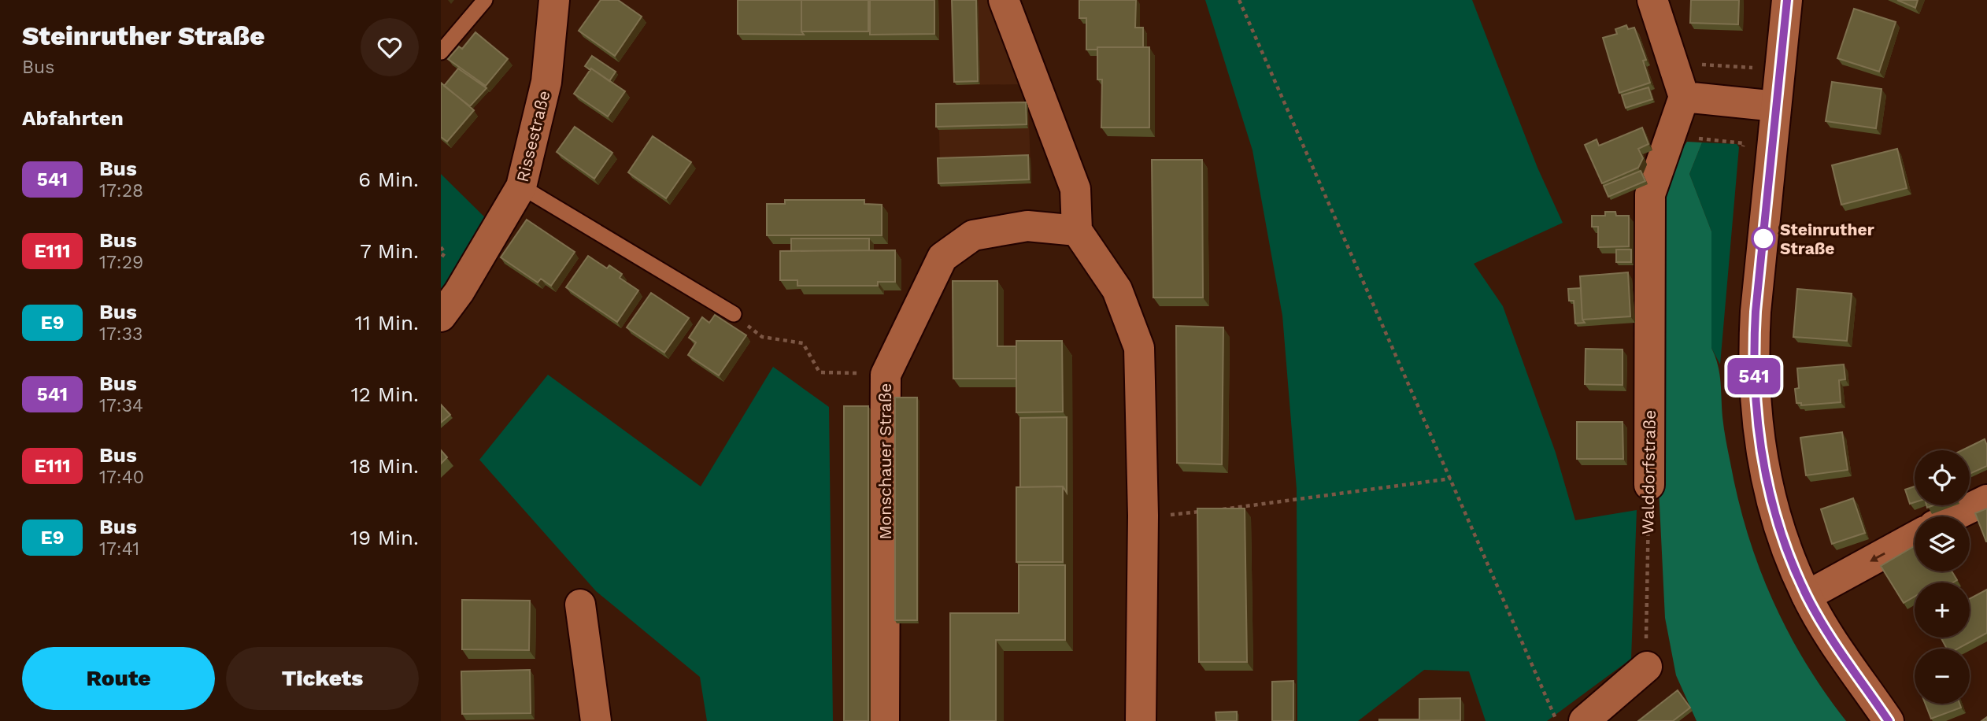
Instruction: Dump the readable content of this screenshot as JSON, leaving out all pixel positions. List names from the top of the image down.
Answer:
{
  "streets": {
    "street": ["Rissestraße", "Monschauer Straße", "Walddorfstraße"]
  },
  "places": ["Steinruther Straße"],
  "lines": ["bus line 541"],
  "page": {
    "heading": [
      ["Steinruther Straße", "Bus"],
      "Abfahrten"
    ],
    "on_map": "541",
    "list": [
      {
        "mark": "541",
        "name": "Bus",
        "note": "17:28",
        "value": "6 Min."
      },
      {
        "mark": "E111",
        "name": "Bus",
        "note": "17:29",
        "value": "7 Min."
      },
      {
        "mark": "E9",
        "name": "Bus",
        "note": "17:33",
        "value": "11 Min."
      },
      {
        "mark": "541",
        "name": "Bus",
        "note": "17:34",
        "value": "12 Min."
      },
      {
        "mark": "E111",
        "name": "Bus",
        "note": "17:40",
        "value": "18 Min."
      },
      {
        "mark": "E9",
        "name": "Bus",
        "note": "17:41",
        "value": "19 Min."
      }
    ],
    "map_buttons": ["+", "−"],
    "buttons": ["Route", "Tickets"]
  }
}
